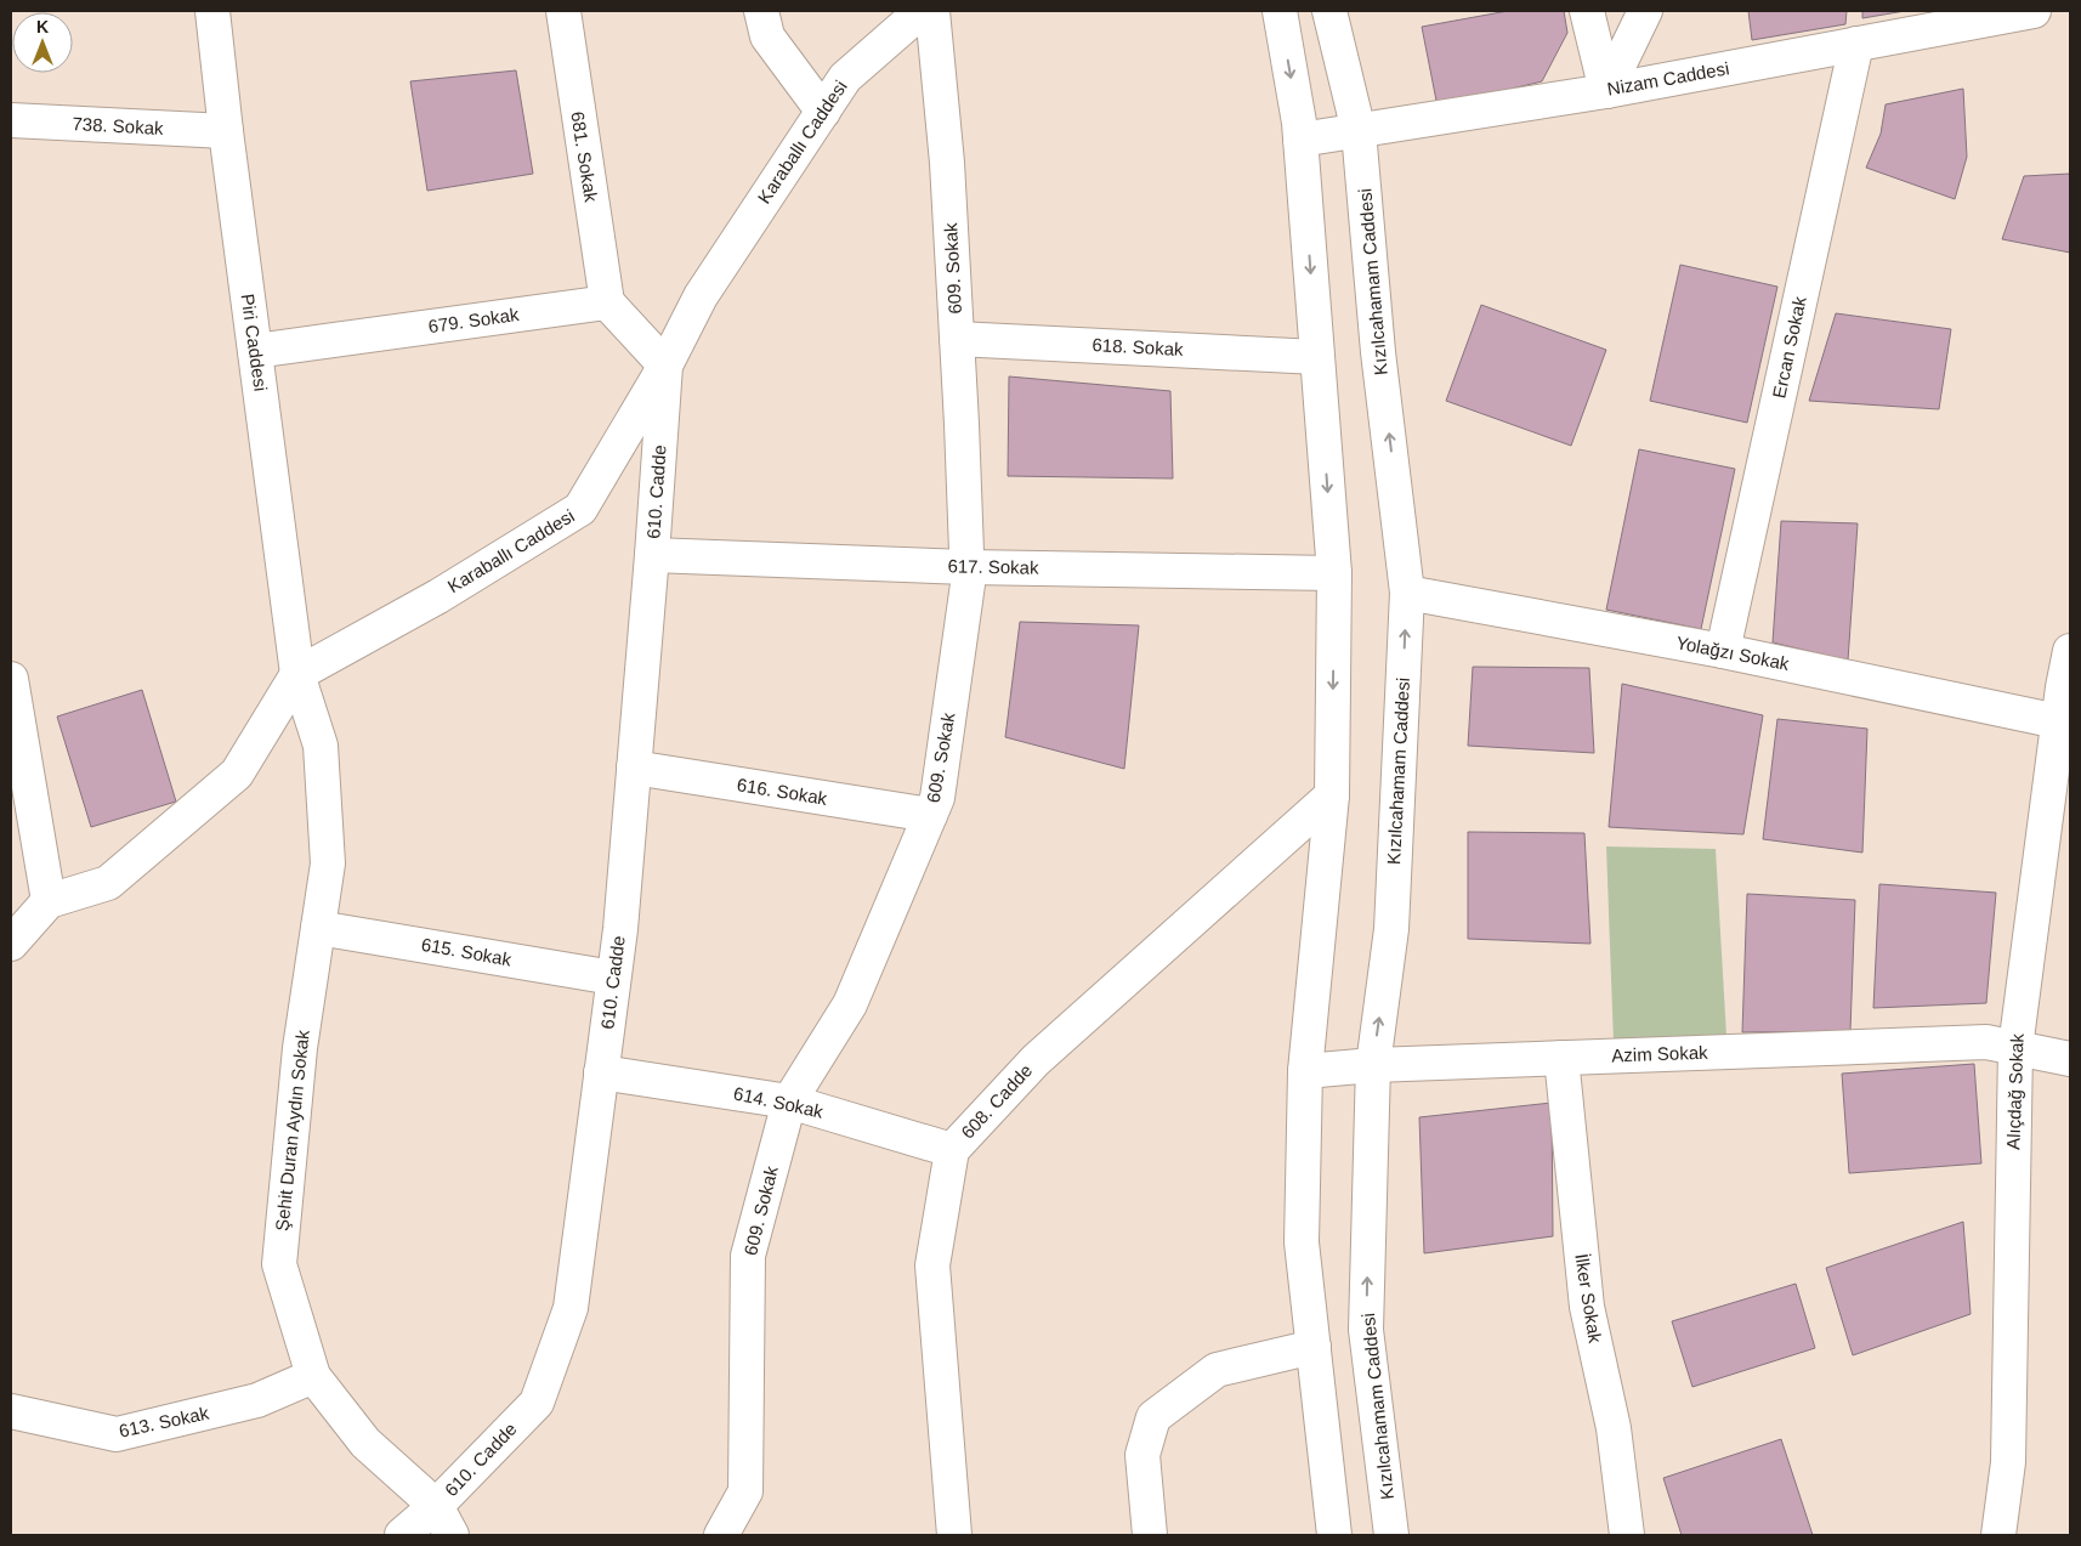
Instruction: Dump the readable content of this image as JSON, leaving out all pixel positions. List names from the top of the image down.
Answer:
{
  "streets": {
    "street": [
      "Nizam Caddesi",
      "738. Sokak",
      "Karaballı Caddesi",
      "681. Sokak",
      "609. Sokak",
      "Kızılcahamam Caddesi",
      "679. Sokak",
      "Piri Caddesi",
      "618. Sokak",
      "Ercan Sokak",
      "610. Cadde",
      "617. Sokak",
      "Yolağzı Sokak",
      "616. Sokak",
      "615. Sokak",
      "Azim Sokak",
      "Alıçdağ Sokak",
      "608. Cadde",
      "614. Sokak",
      "Şehit Duran Aydın Sokak",
      "İlker Sokak",
      "613. Sokak"
    ]
  },
  "crossings": [
    ["Nizam Caddesi", "Kızılcahamam Caddesi"],
    ["Nizam Caddesi", "Ercan Sokak"],
    ["738. Sokak", "Piri Caddesi"],
    ["Karaballı Caddesi", "Piri Caddesi"],
    ["Karaballı Caddesi", "610. Cadde"],
    ["Karaballı Caddesi", "Şehit Duran Aydın Sokak"],
    ["681. Sokak", "679. Sokak"],
    ["609. Sokak", "618. Sokak"],
    ["609. Sokak", "617. Sokak"],
    ["609. Sokak", "616. Sokak"],
    ["609. Sokak", "614. Sokak"],
    ["Kızılcahamam Caddesi", "Yolağzı Sokak"],
    ["Kızılcahamam Caddesi", "Azim Sokak"],
    ["679. Sokak", "Piri Caddesi"],
    ["Piri Caddesi", "Şehit Duran Aydın Sokak"],
    ["Ercan Sokak", "Yolağzı Sokak"],
    ["610. Cadde", "617. Sokak"],
    ["610. Cadde", "616. Sokak"],
    ["610. Cadde", "615. Sokak"],
    ["610. Cadde", "614. Sokak"],
    ["610. Cadde", "Şehit Duran Aydın Sokak"],
    ["Yolağzı Sokak", "Alıçdağ Sokak"],
    ["615. Sokak", "Şehit Duran Aydın Sokak"],
    ["Azim Sokak", "Alıçdağ Sokak"],
    ["Azim Sokak", "İlker Sokak"],
    ["608. Cadde", "614. Sokak"],
    ["Şehit Duran Aydın Sokak", "613. Sokak"]
  ],
  "north": "top"
}
